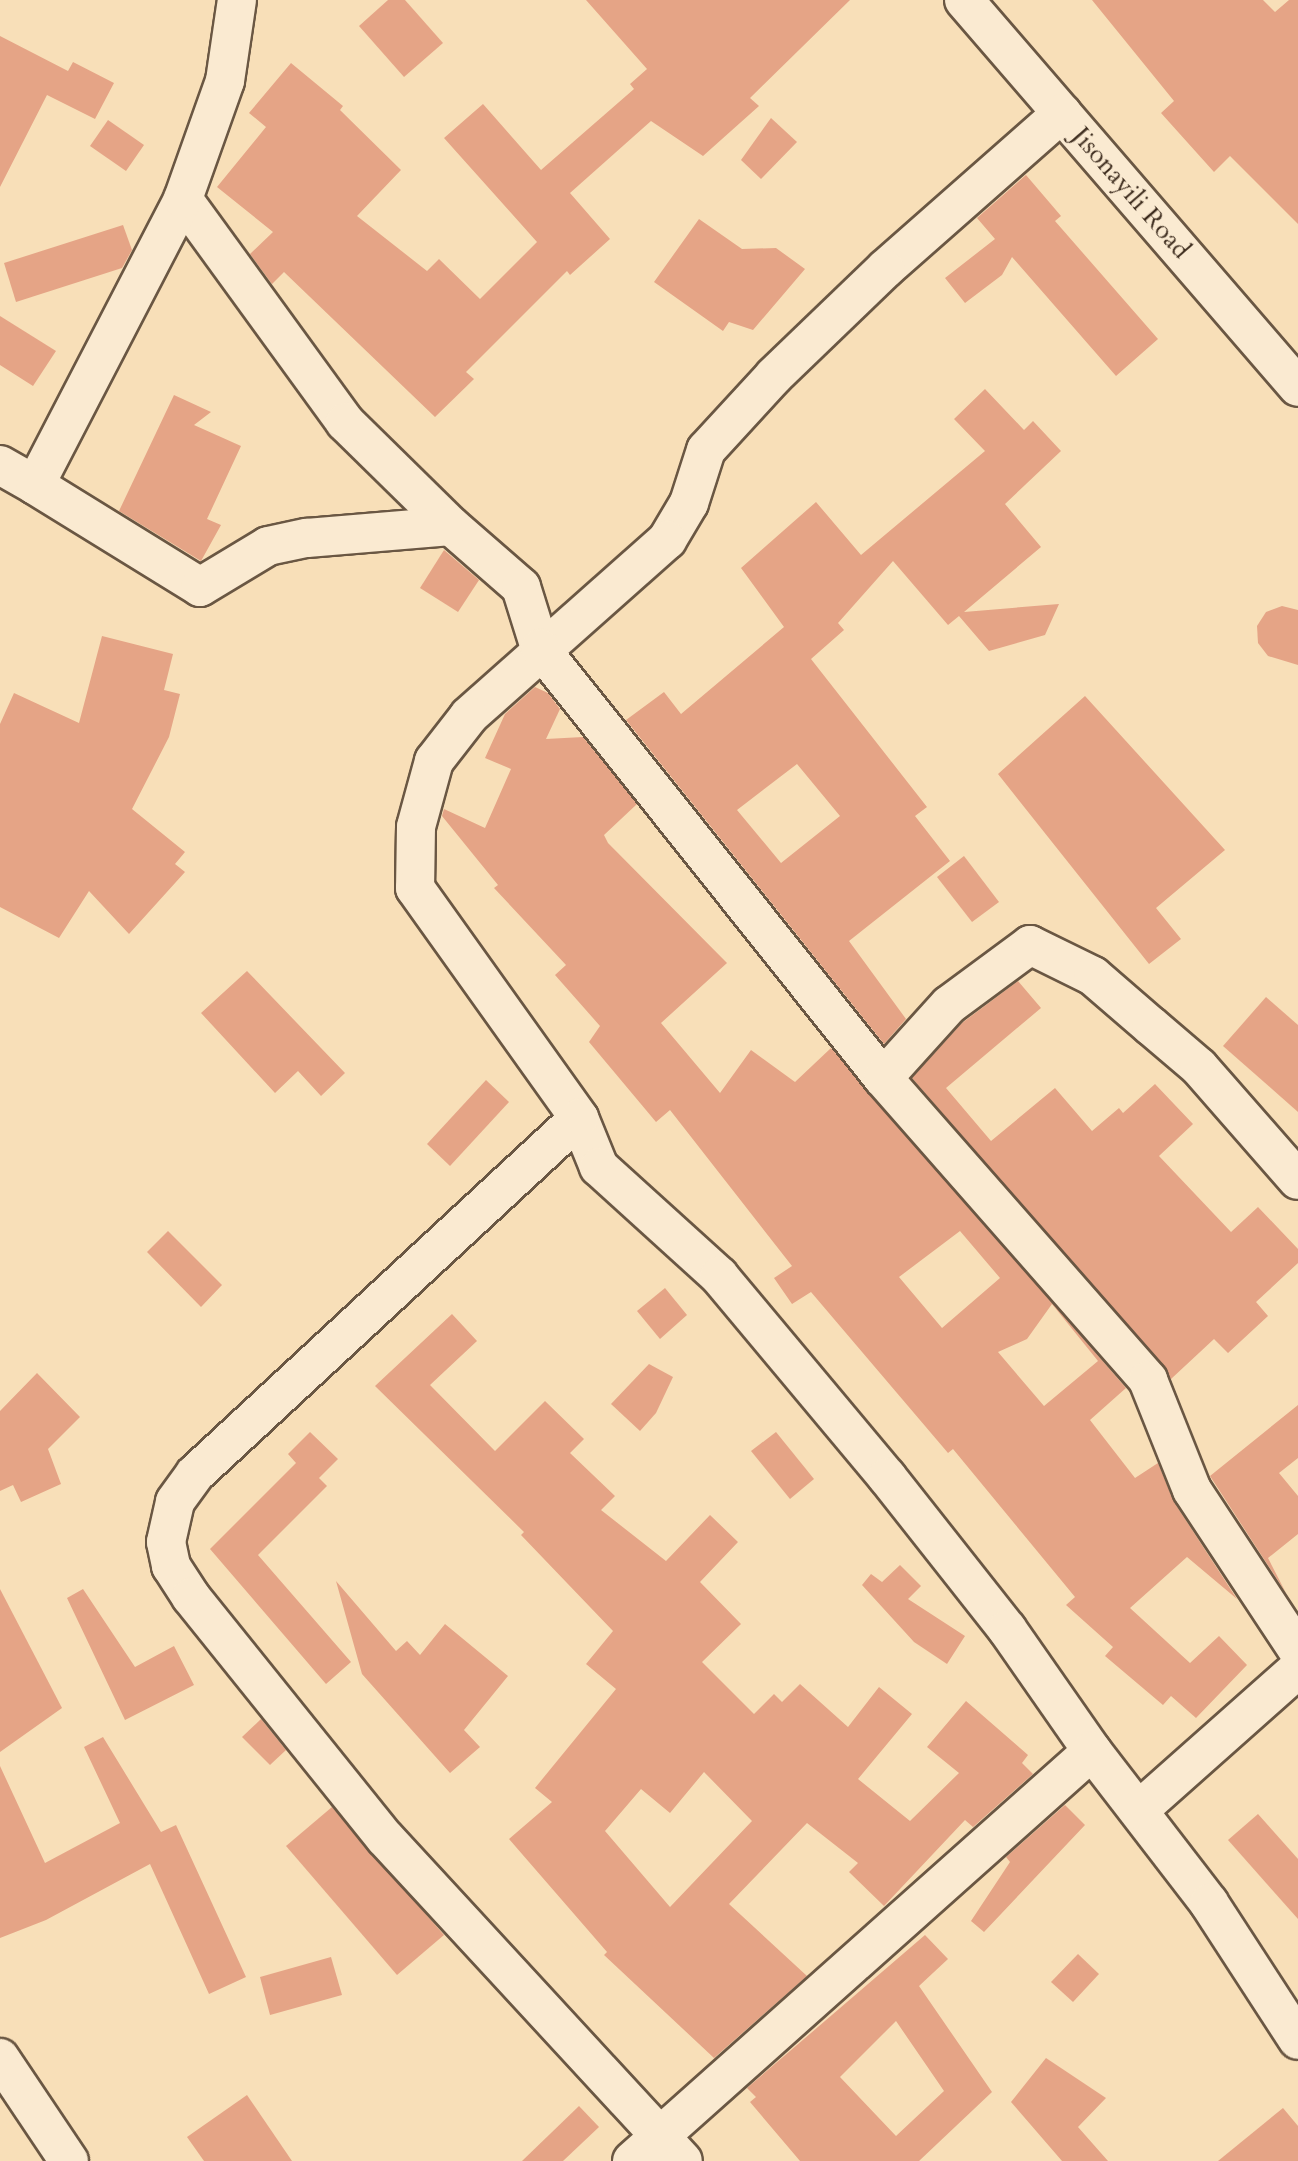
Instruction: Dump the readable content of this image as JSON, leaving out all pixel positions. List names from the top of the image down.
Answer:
{
  "streets": {
    "street": ["Jisonayili Road"]
  }
}
